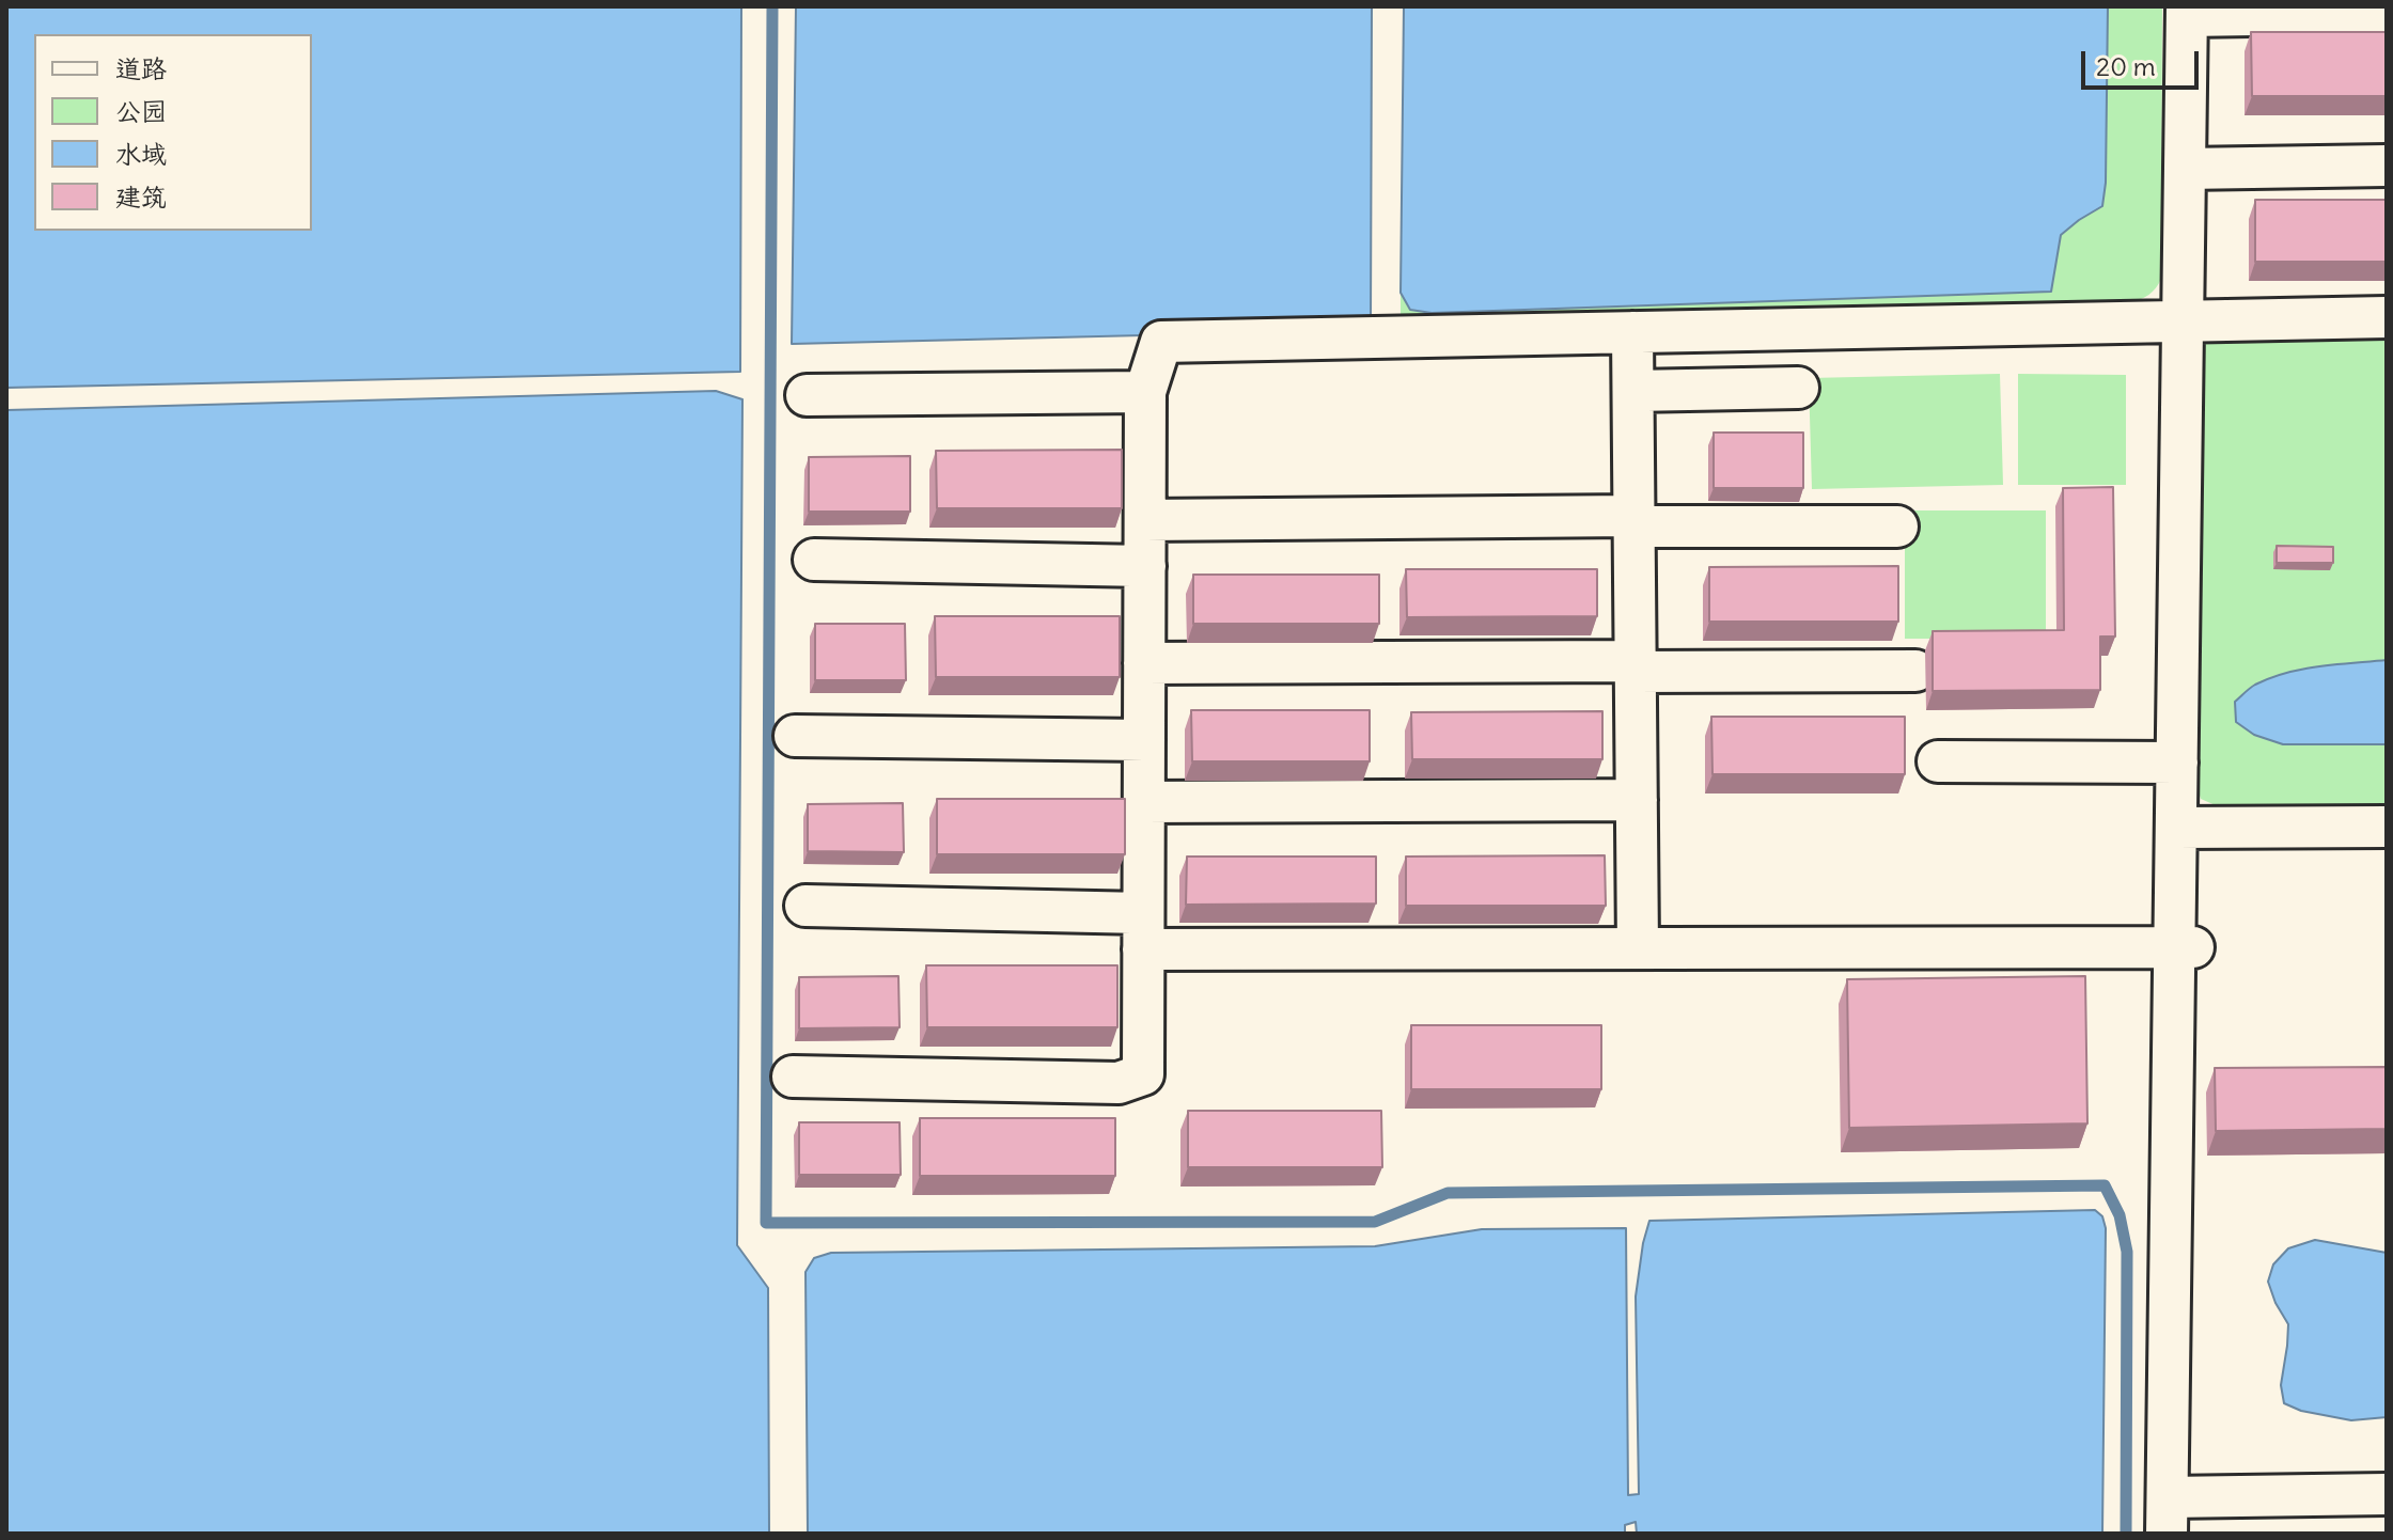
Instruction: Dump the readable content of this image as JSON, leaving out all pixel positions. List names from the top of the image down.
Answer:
{
  "legend": [
    "道路",
    "公园",
    "水域",
    "建筑"
  ],
  "scale_bar": "20 m"
}
